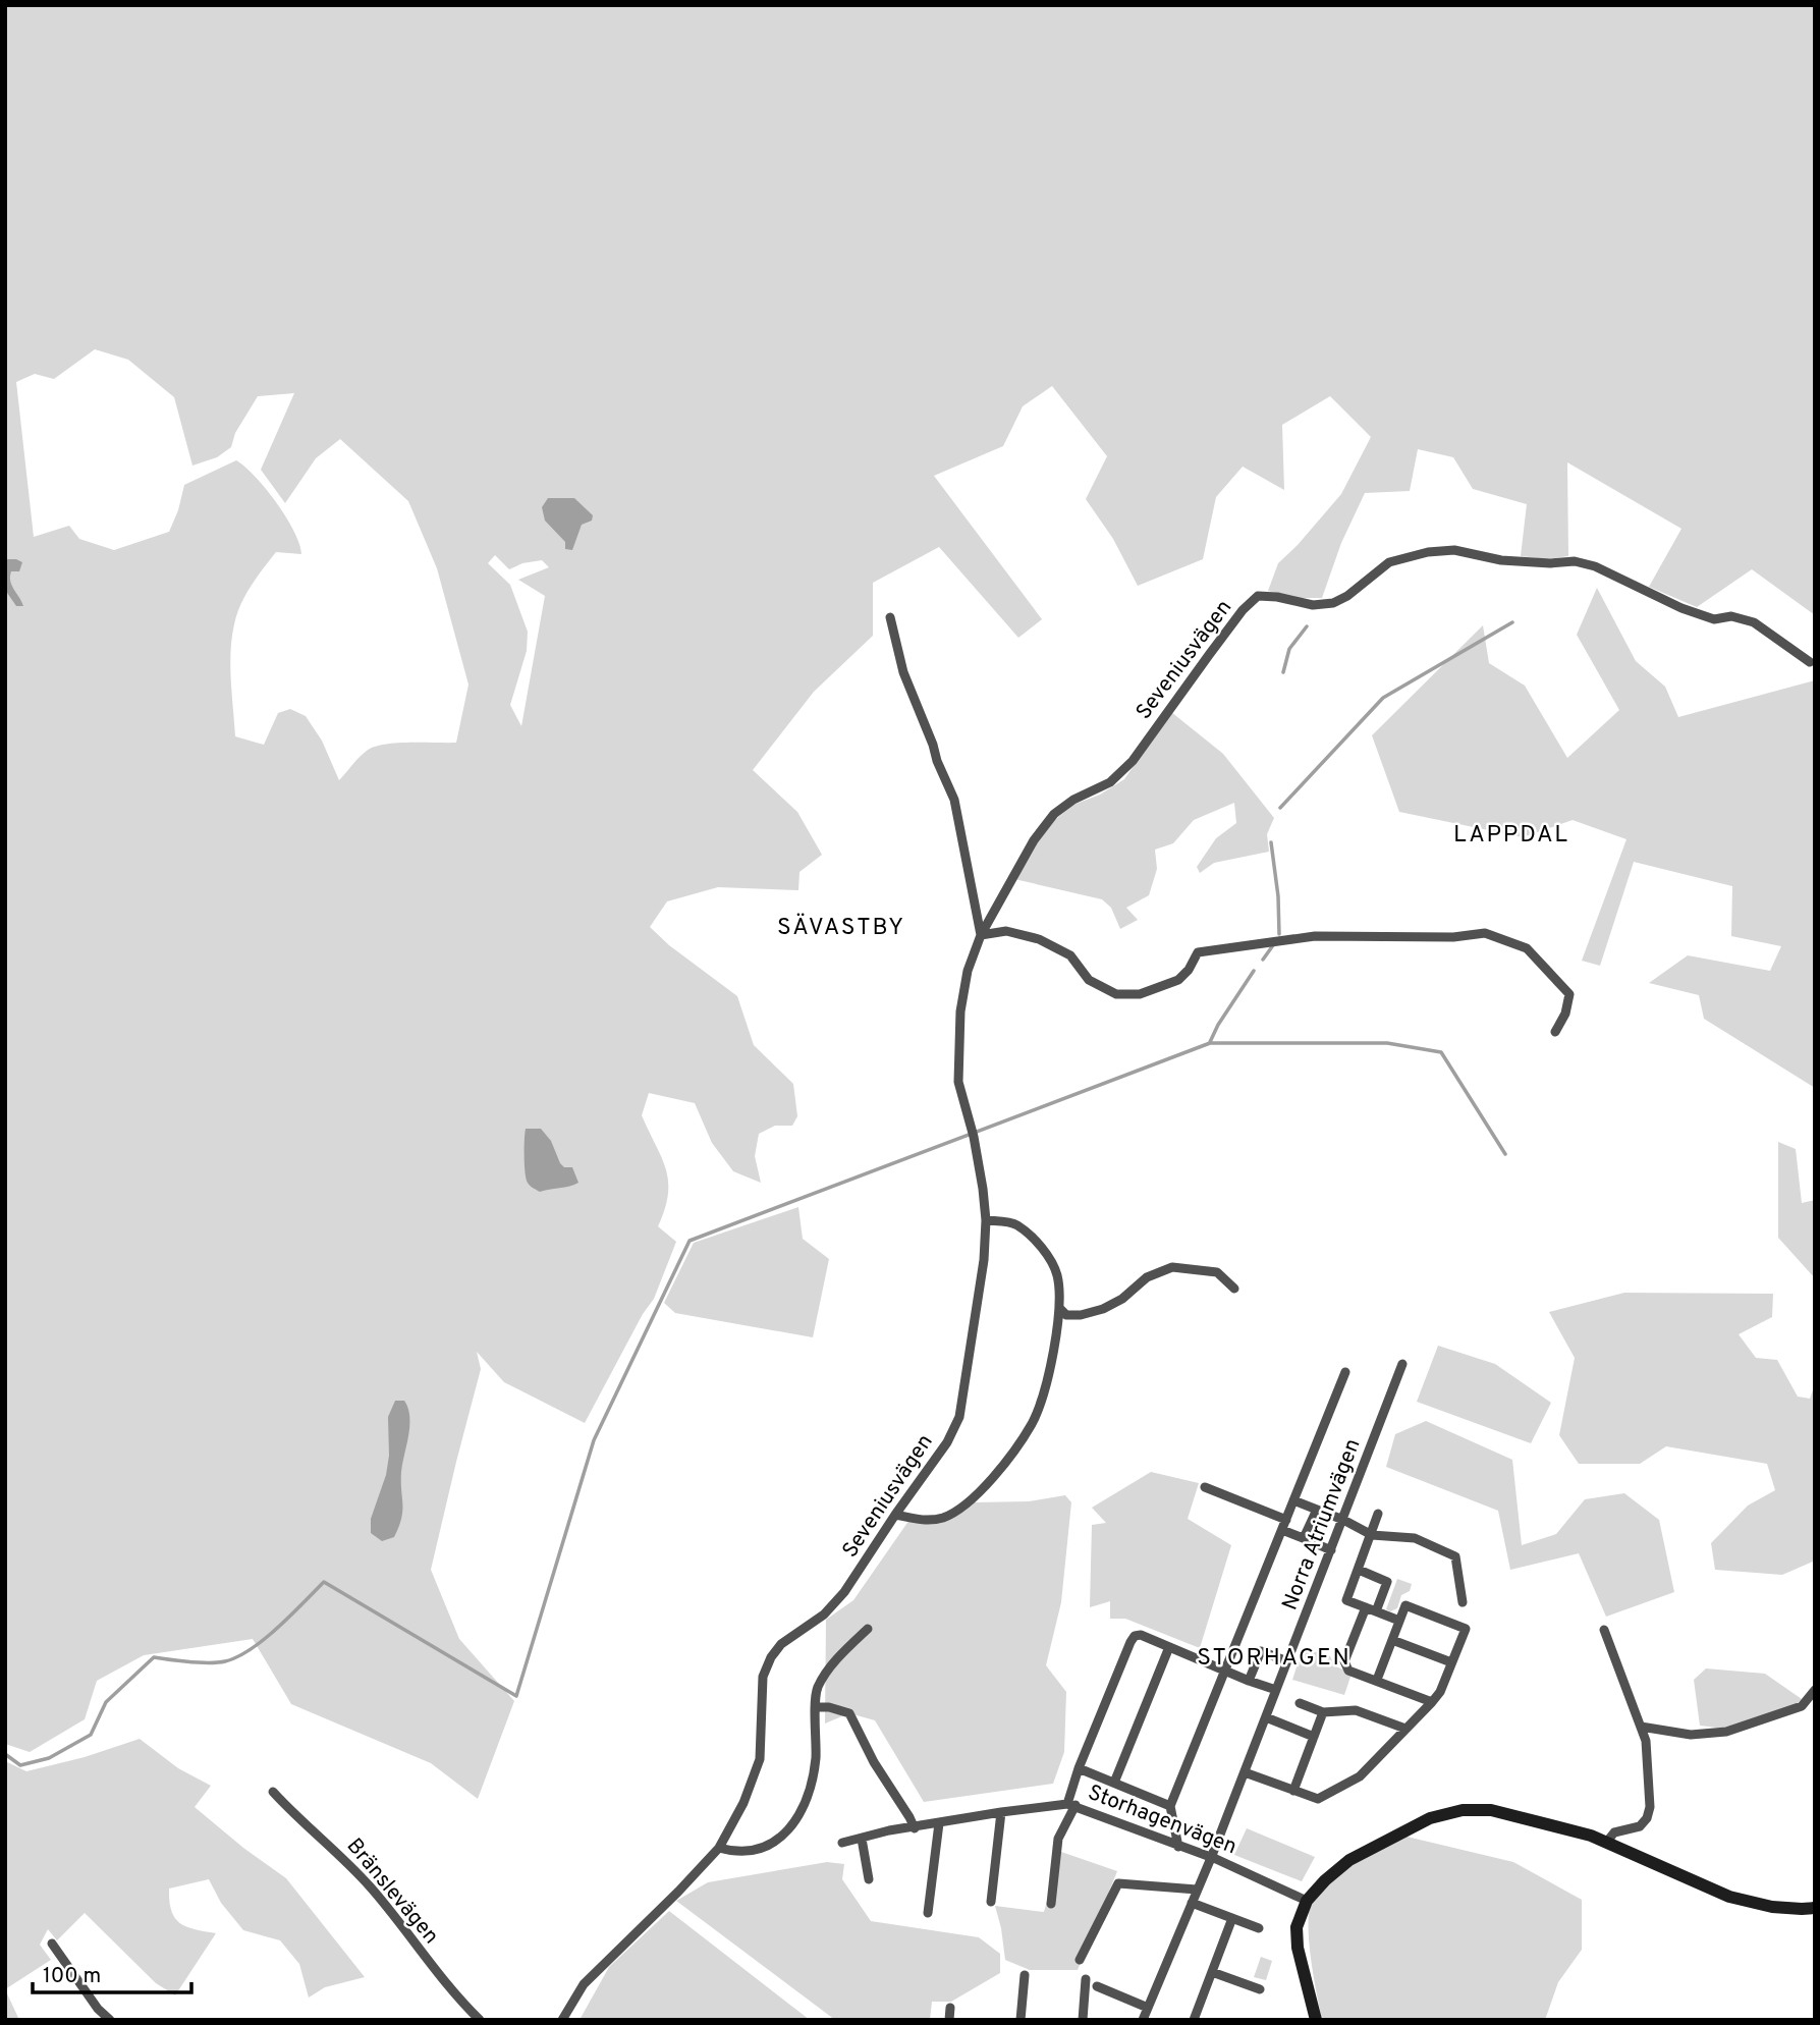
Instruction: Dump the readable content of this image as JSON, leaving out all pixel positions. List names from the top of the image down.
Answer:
{
  "streets": {
    "street": [
      "Seveniusvägen",
      "Norra Atriumvägen",
      "Storhagenvägen",
      "Bränslevägen"
    ]
  },
  "crossings": [
    ["Norra Atriumvägen", "Storhagenvägen"]
  ],
  "districts": ["LAPPDAL", "SÄVASTBY", "STORHAGEN"],
  "scale_bar": "100 m"
}
